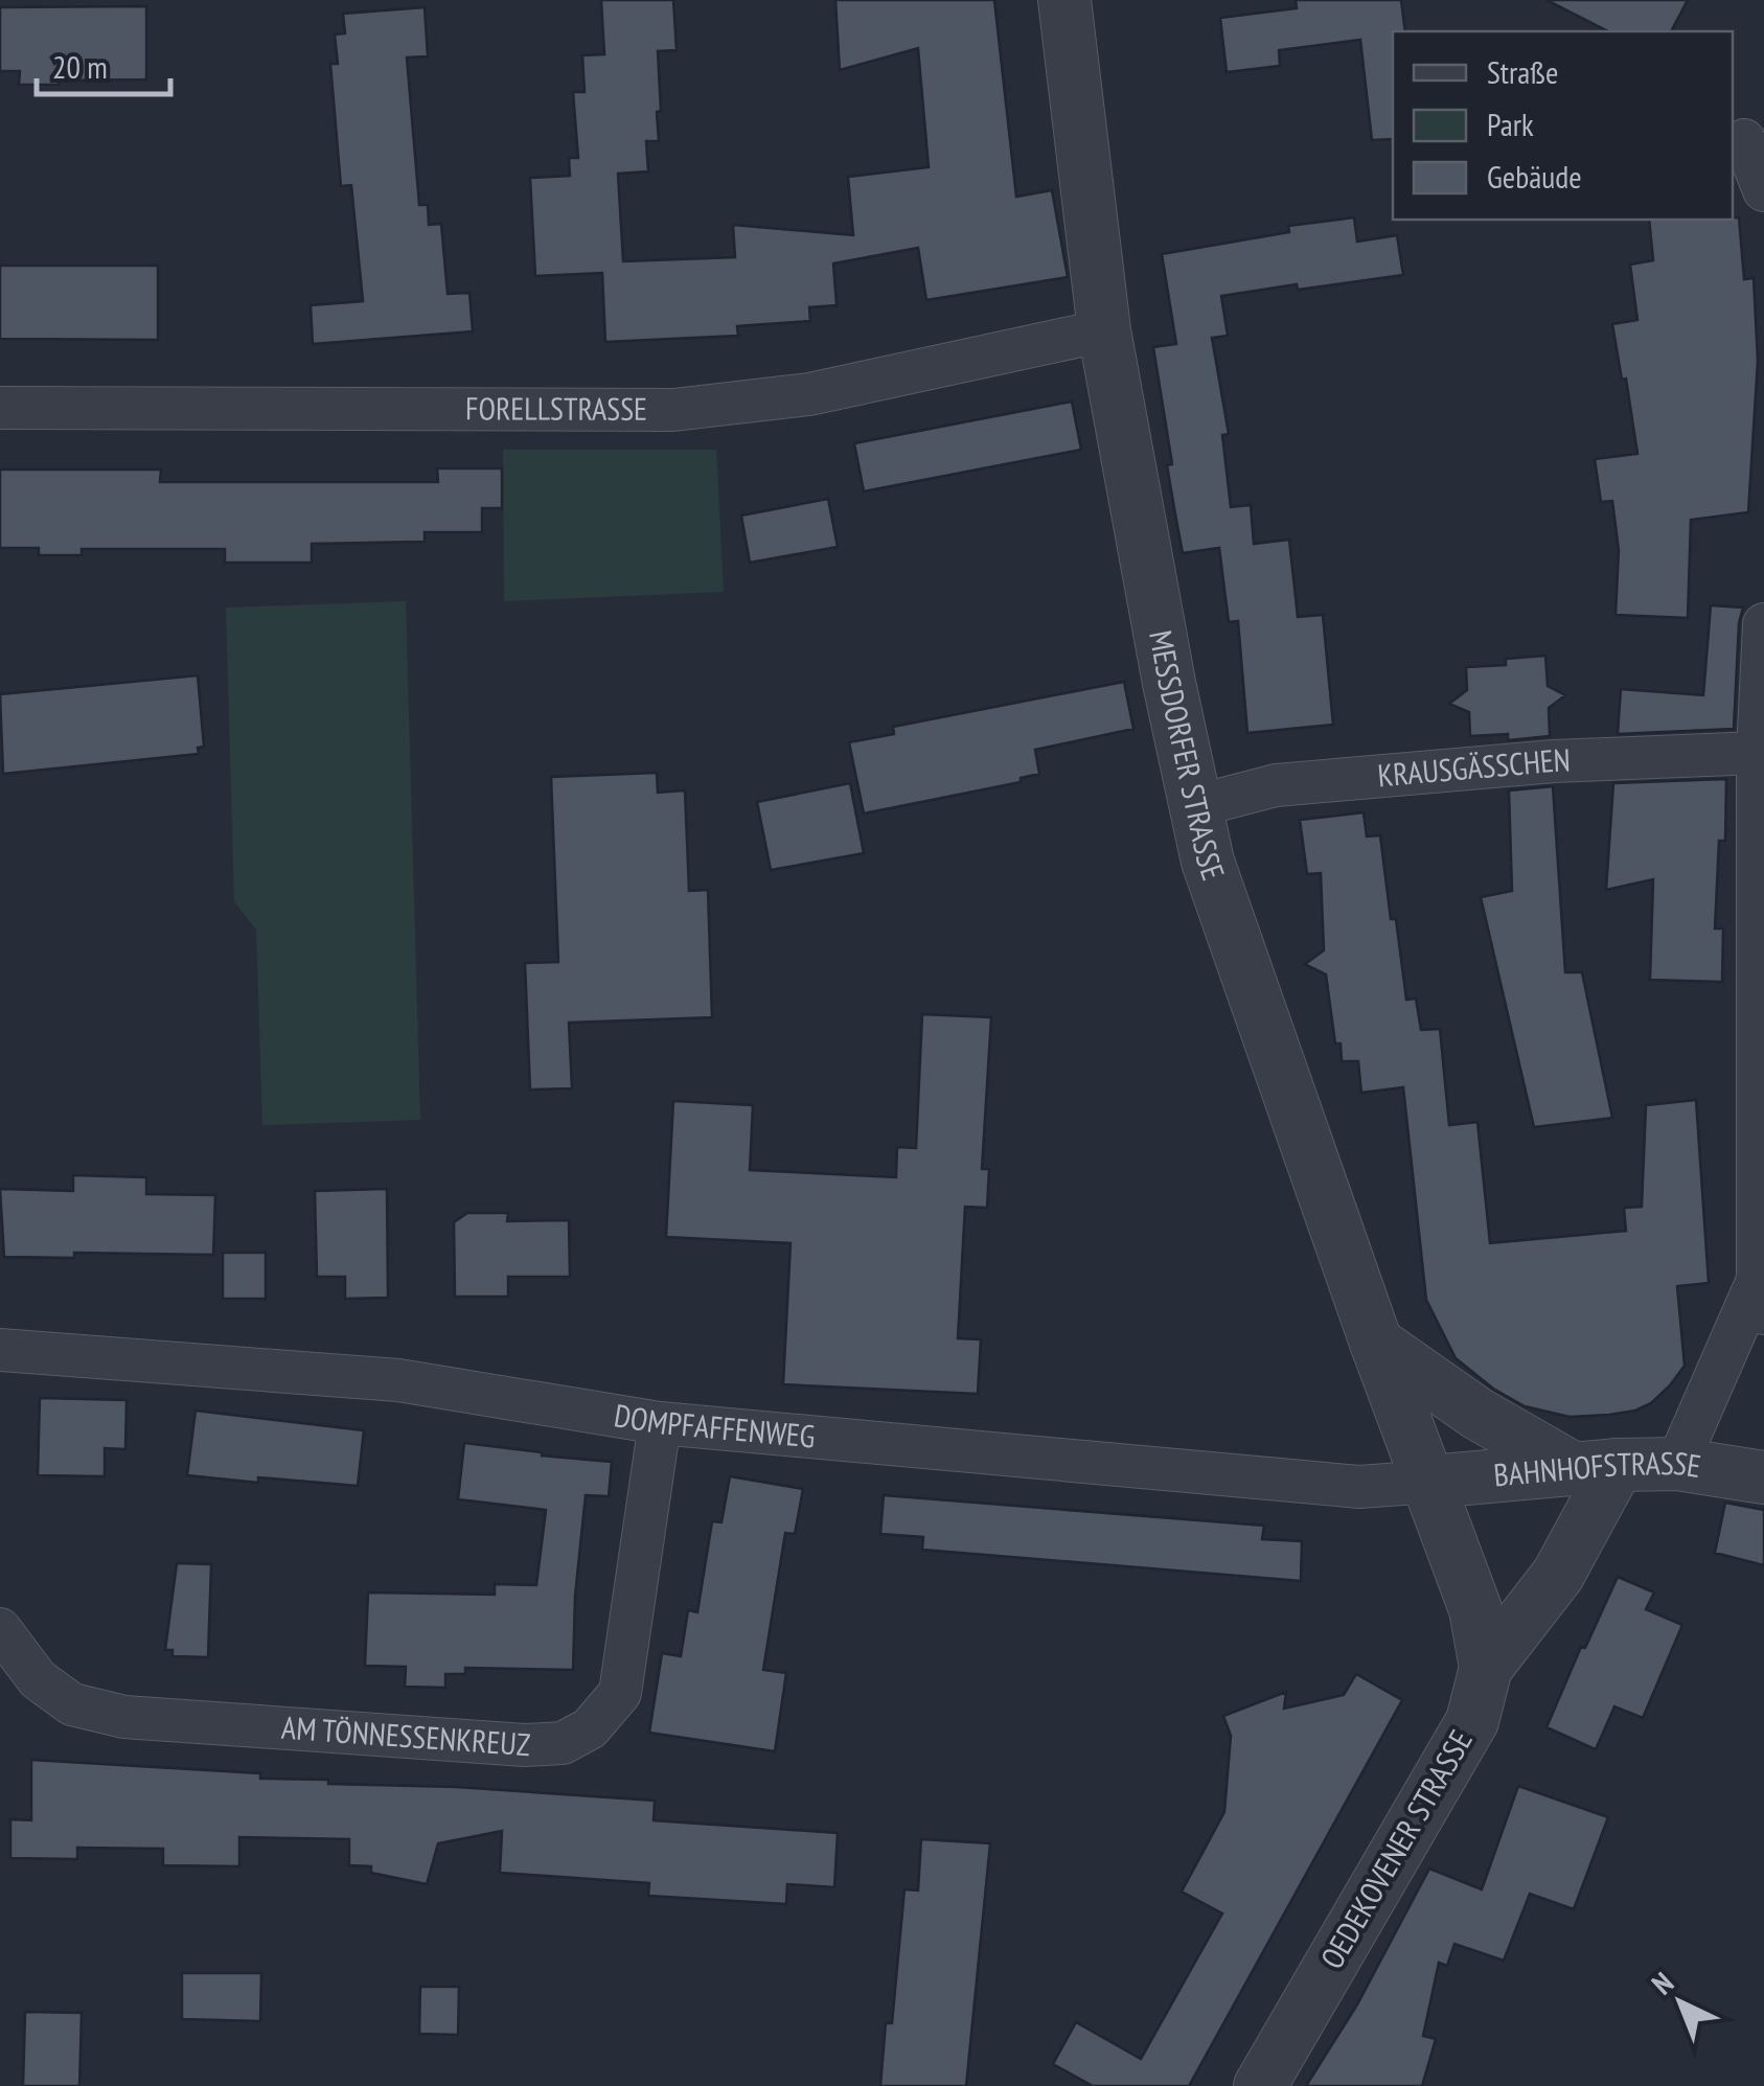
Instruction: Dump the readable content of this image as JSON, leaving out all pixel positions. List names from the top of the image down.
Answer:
{
  "streets": {
    "street": [
      "FORELLSTRASSE",
      "MESSDORFER STRASSE",
      "KRAUSGÄSSCHEN",
      "DOMPFAFFENWEG",
      "BAHNHOFSTRASSE",
      "AM TÖNNESSENKREUZ",
      "OEDEKOVENER STRASSE"
    ]
  },
  "crossings": [
    ["FORELLSTRASSE", "MESSDORFER STRASSE"],
    ["MESSDORFER STRASSE", "KRAUSGÄSSCHEN"],
    ["MESSDORFER STRASSE", "DOMPFAFFENWEG"],
    ["MESSDORFER STRASSE", "BAHNHOFSTRASSE"],
    ["MESSDORFER STRASSE", "OEDEKOVENER STRASSE"],
    ["DOMPFAFFENWEG", "BAHNHOFSTRASSE"],
    ["DOMPFAFFENWEG", "AM TÖNNESSENKREUZ"],
    ["DOMPFAFFENWEG", "OEDEKOVENER STRASSE"],
    ["BAHNHOFSTRASSE", "OEDEKOVENER STRASSE"]
  ],
  "legend": ["Straße", "Park", "Gebäude"],
  "scale_bar": "20 m",
  "north": "top left"
}
